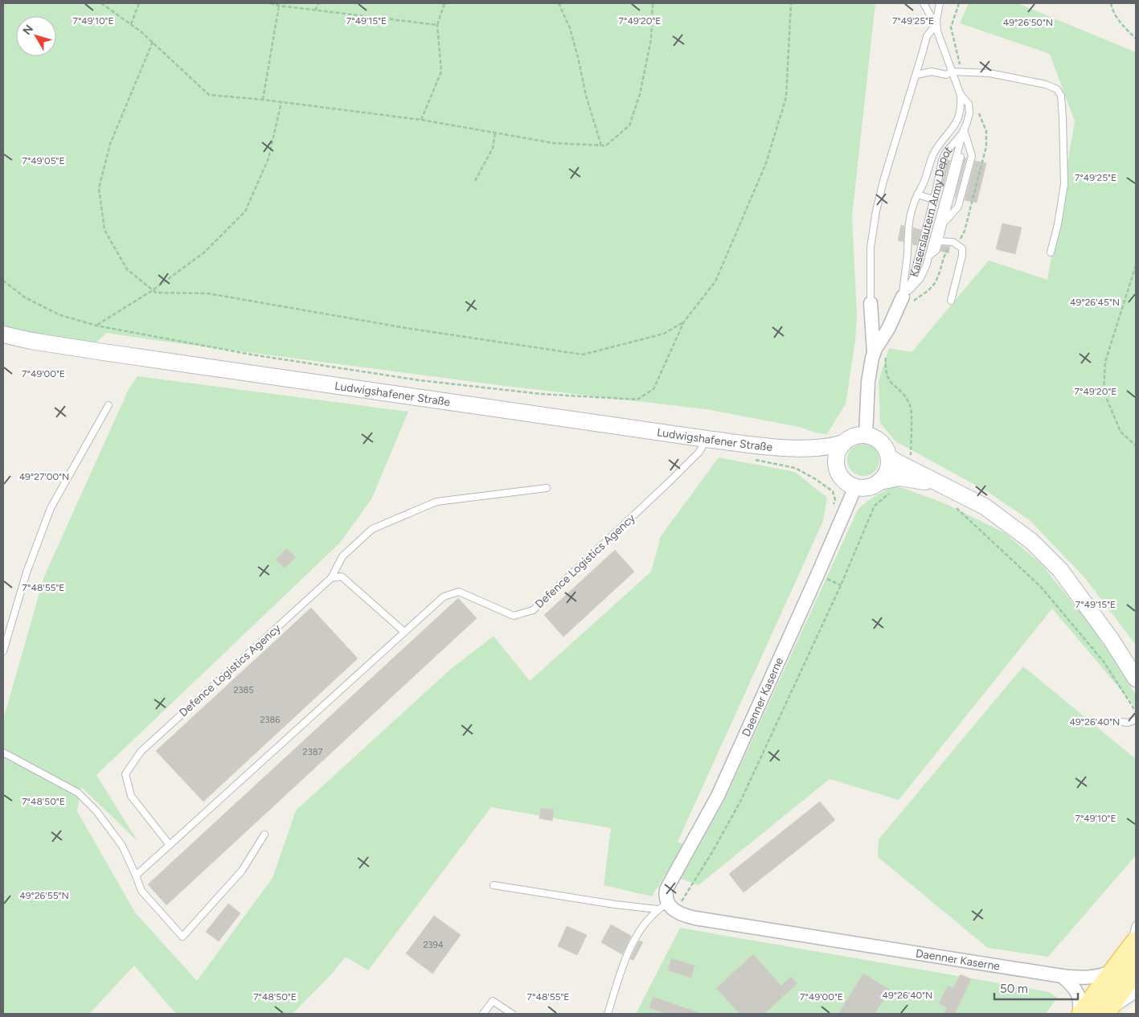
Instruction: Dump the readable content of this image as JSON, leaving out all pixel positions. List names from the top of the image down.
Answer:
{
  "streets": {
    "street": ["Kaiserslautern Army Depot", "Ludwigshafener Straße", "Daenner Kaserne"],
    "lane": ["Defence Logistics Agency"]
  },
  "crossings": [
    ["Kaiserslautern Army Depot", "Ludwigshafener Straße"],
    ["Kaiserslautern Army Depot", "Daenner Kaserne"],
    ["Ludwigshafener Straße", "Defence Logistics Agency"],
    ["Ludwigshafener Straße", "Daenner Kaserne"]
  ],
  "house_numbers": [
    "2385",
    "2386",
    "2387",
    "2394"
  ],
  "scale_bar": "50 m",
  "north": "top left",
  "coordinates": [
    "7°49'10\"E",
    "7°49'15\"E",
    "7°49'20\"E",
    "7°49'25\"E",
    "49°26'50\"N",
    "7°49'05\"E",
    "49°26'45\"N",
    "7°49'00\"E",
    "49°27'00\"N",
    "7°48'55\"E",
    "49°26'40\"N",
    "7°48'50\"E",
    "49°26'55\"N"
  ]
}
